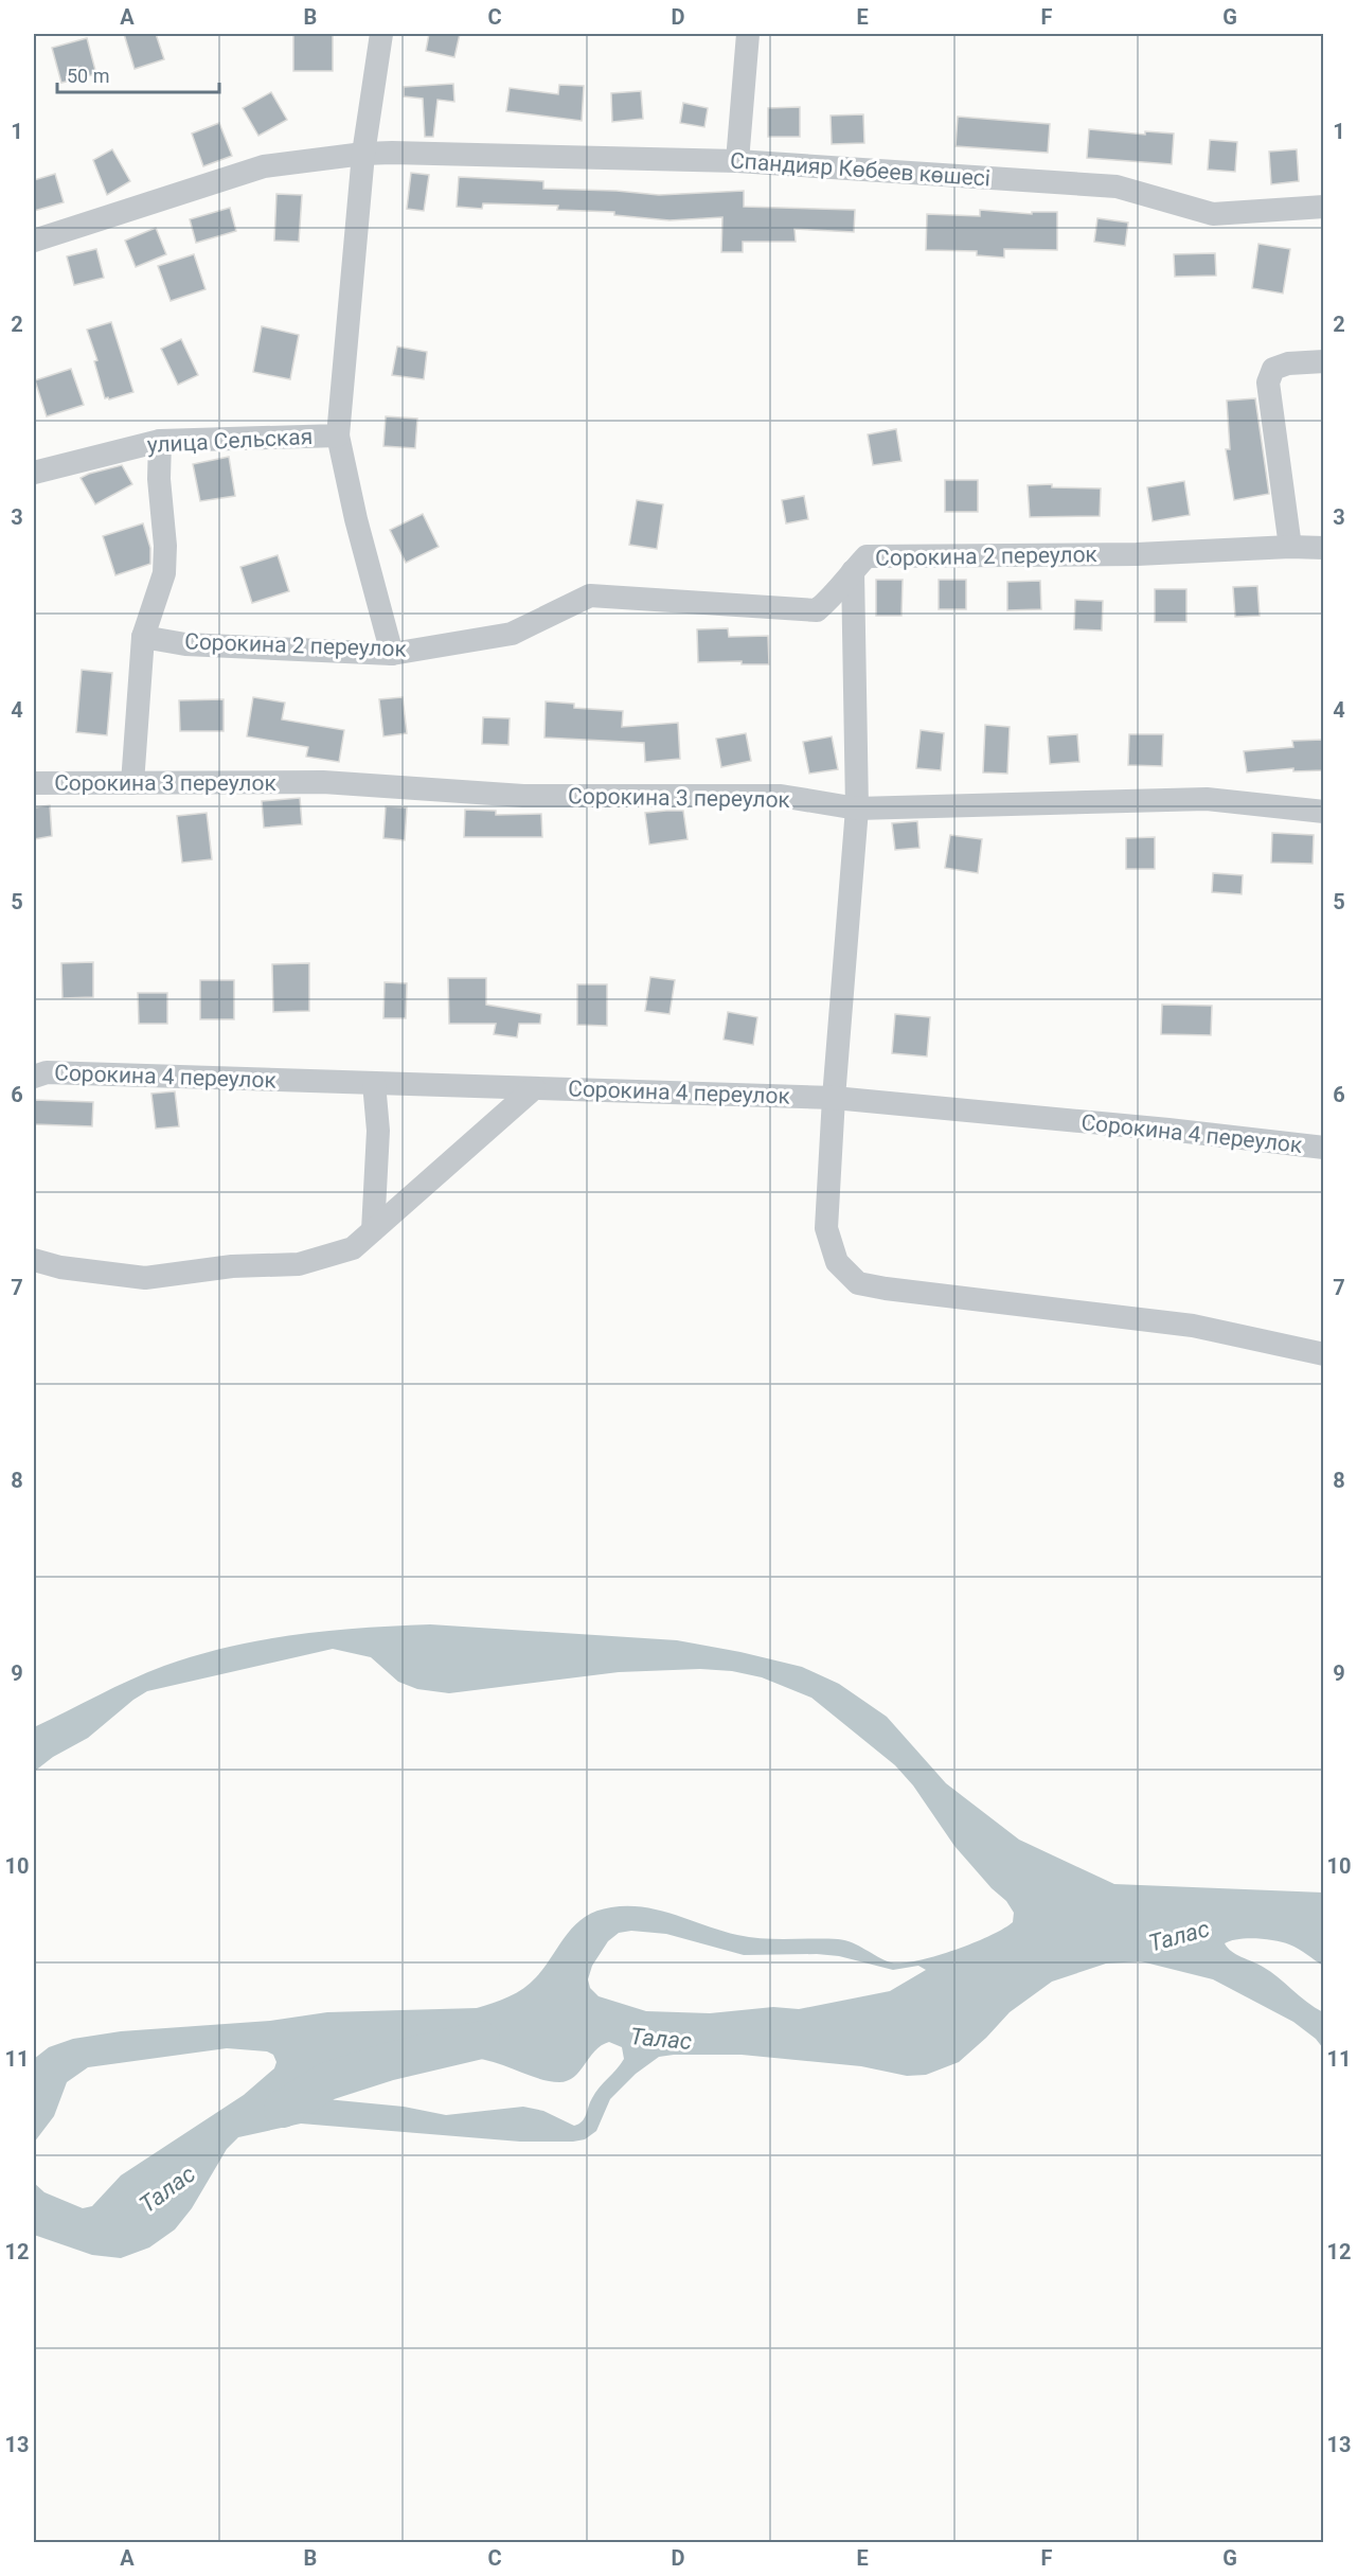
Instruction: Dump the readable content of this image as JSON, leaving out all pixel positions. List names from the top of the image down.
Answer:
{
  "streets": {
    "street": [
      "Спандияр Көбеев көшесі",
      "улица Сельская",
      "Сорокина 2 переулок",
      "Сорокина 3 переулок",
      "Сорокина 4 переулок"
    ]
  },
  "crossings": [
    ["Спандияр Көбеев көшесі", "улица Сельская"]
  ],
  "water": ["Талас"],
  "scale_bar": "50 m",
  "grid": {
    "columns": [
      "A",
      "B",
      "C",
      "D",
      "E",
      "F",
      "G"
    ],
    "rows": [
      "1",
      "2",
      "3",
      "4",
      "5",
      "6",
      "7",
      "8",
      "9",
      "10",
      "11",
      "12",
      "13"
    ]
  }
}
